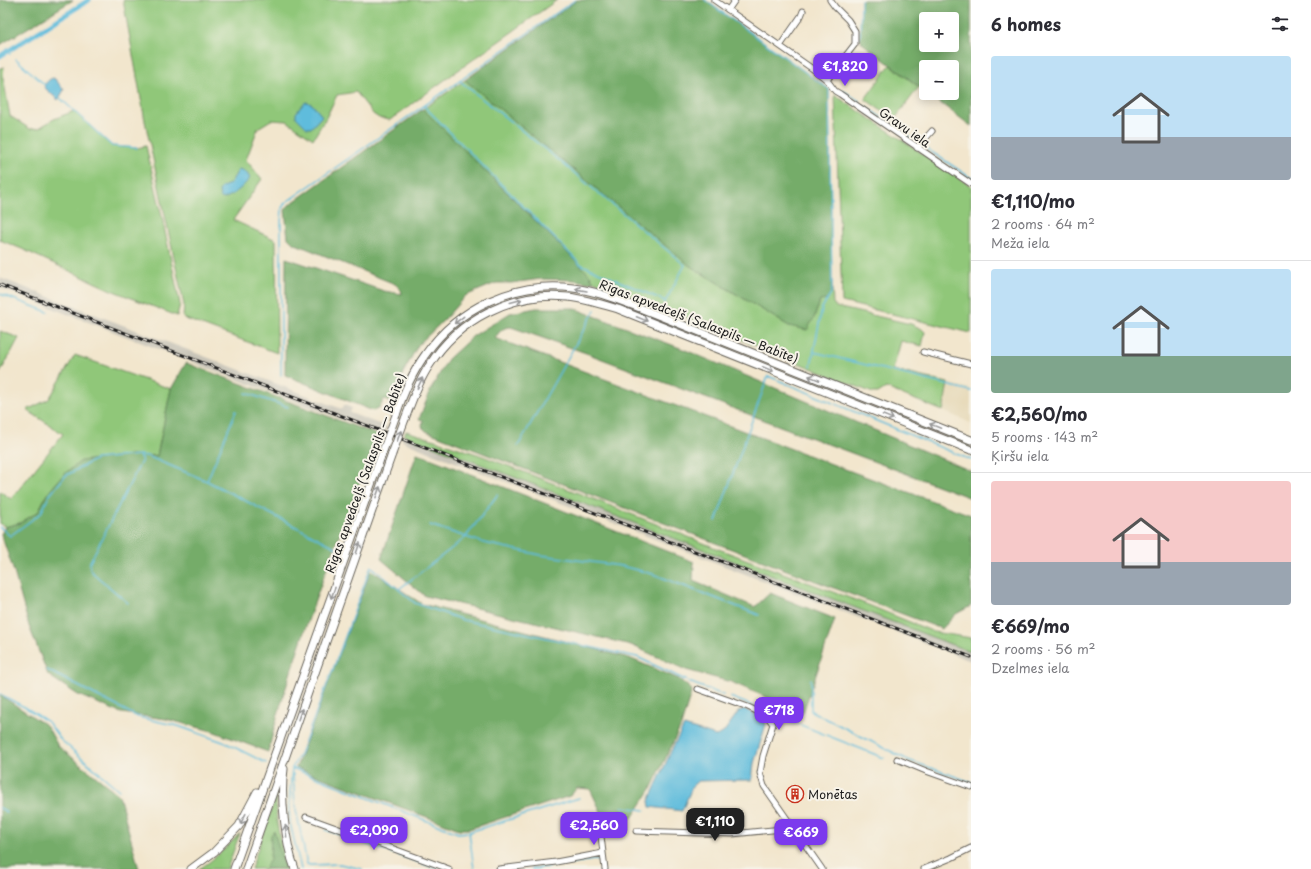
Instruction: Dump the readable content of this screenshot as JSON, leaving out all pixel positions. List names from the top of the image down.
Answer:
{
  "streets": {
    "highway": ["Rīgas apvedceļš (Salaspils — Babīte)"],
    "street": ["Gravu iela"]
  },
  "places": {
    "building": ["Monētas"]
  },
  "page": {
    "heading": "6 homes",
    "map_buttons": ["+", "−"],
    "list": [
      {
        "name": "€1,110/mo",
        "note": "2 rooms · 64 m² · Meža iela"
      },
      {
        "name": "€2,560/mo",
        "note": "5 rooms · 143 m² · Ķiršu iela"
      },
      {
        "name": "€669/mo",
        "note": "2 rooms · 56 m² · Dzelmes iela"
      }
    ],
    "price": [
      "€1,820",
      "€718",
      "€1,110",
      "€2,560",
      "€2,090",
      "€669"
    ]
  }
}
